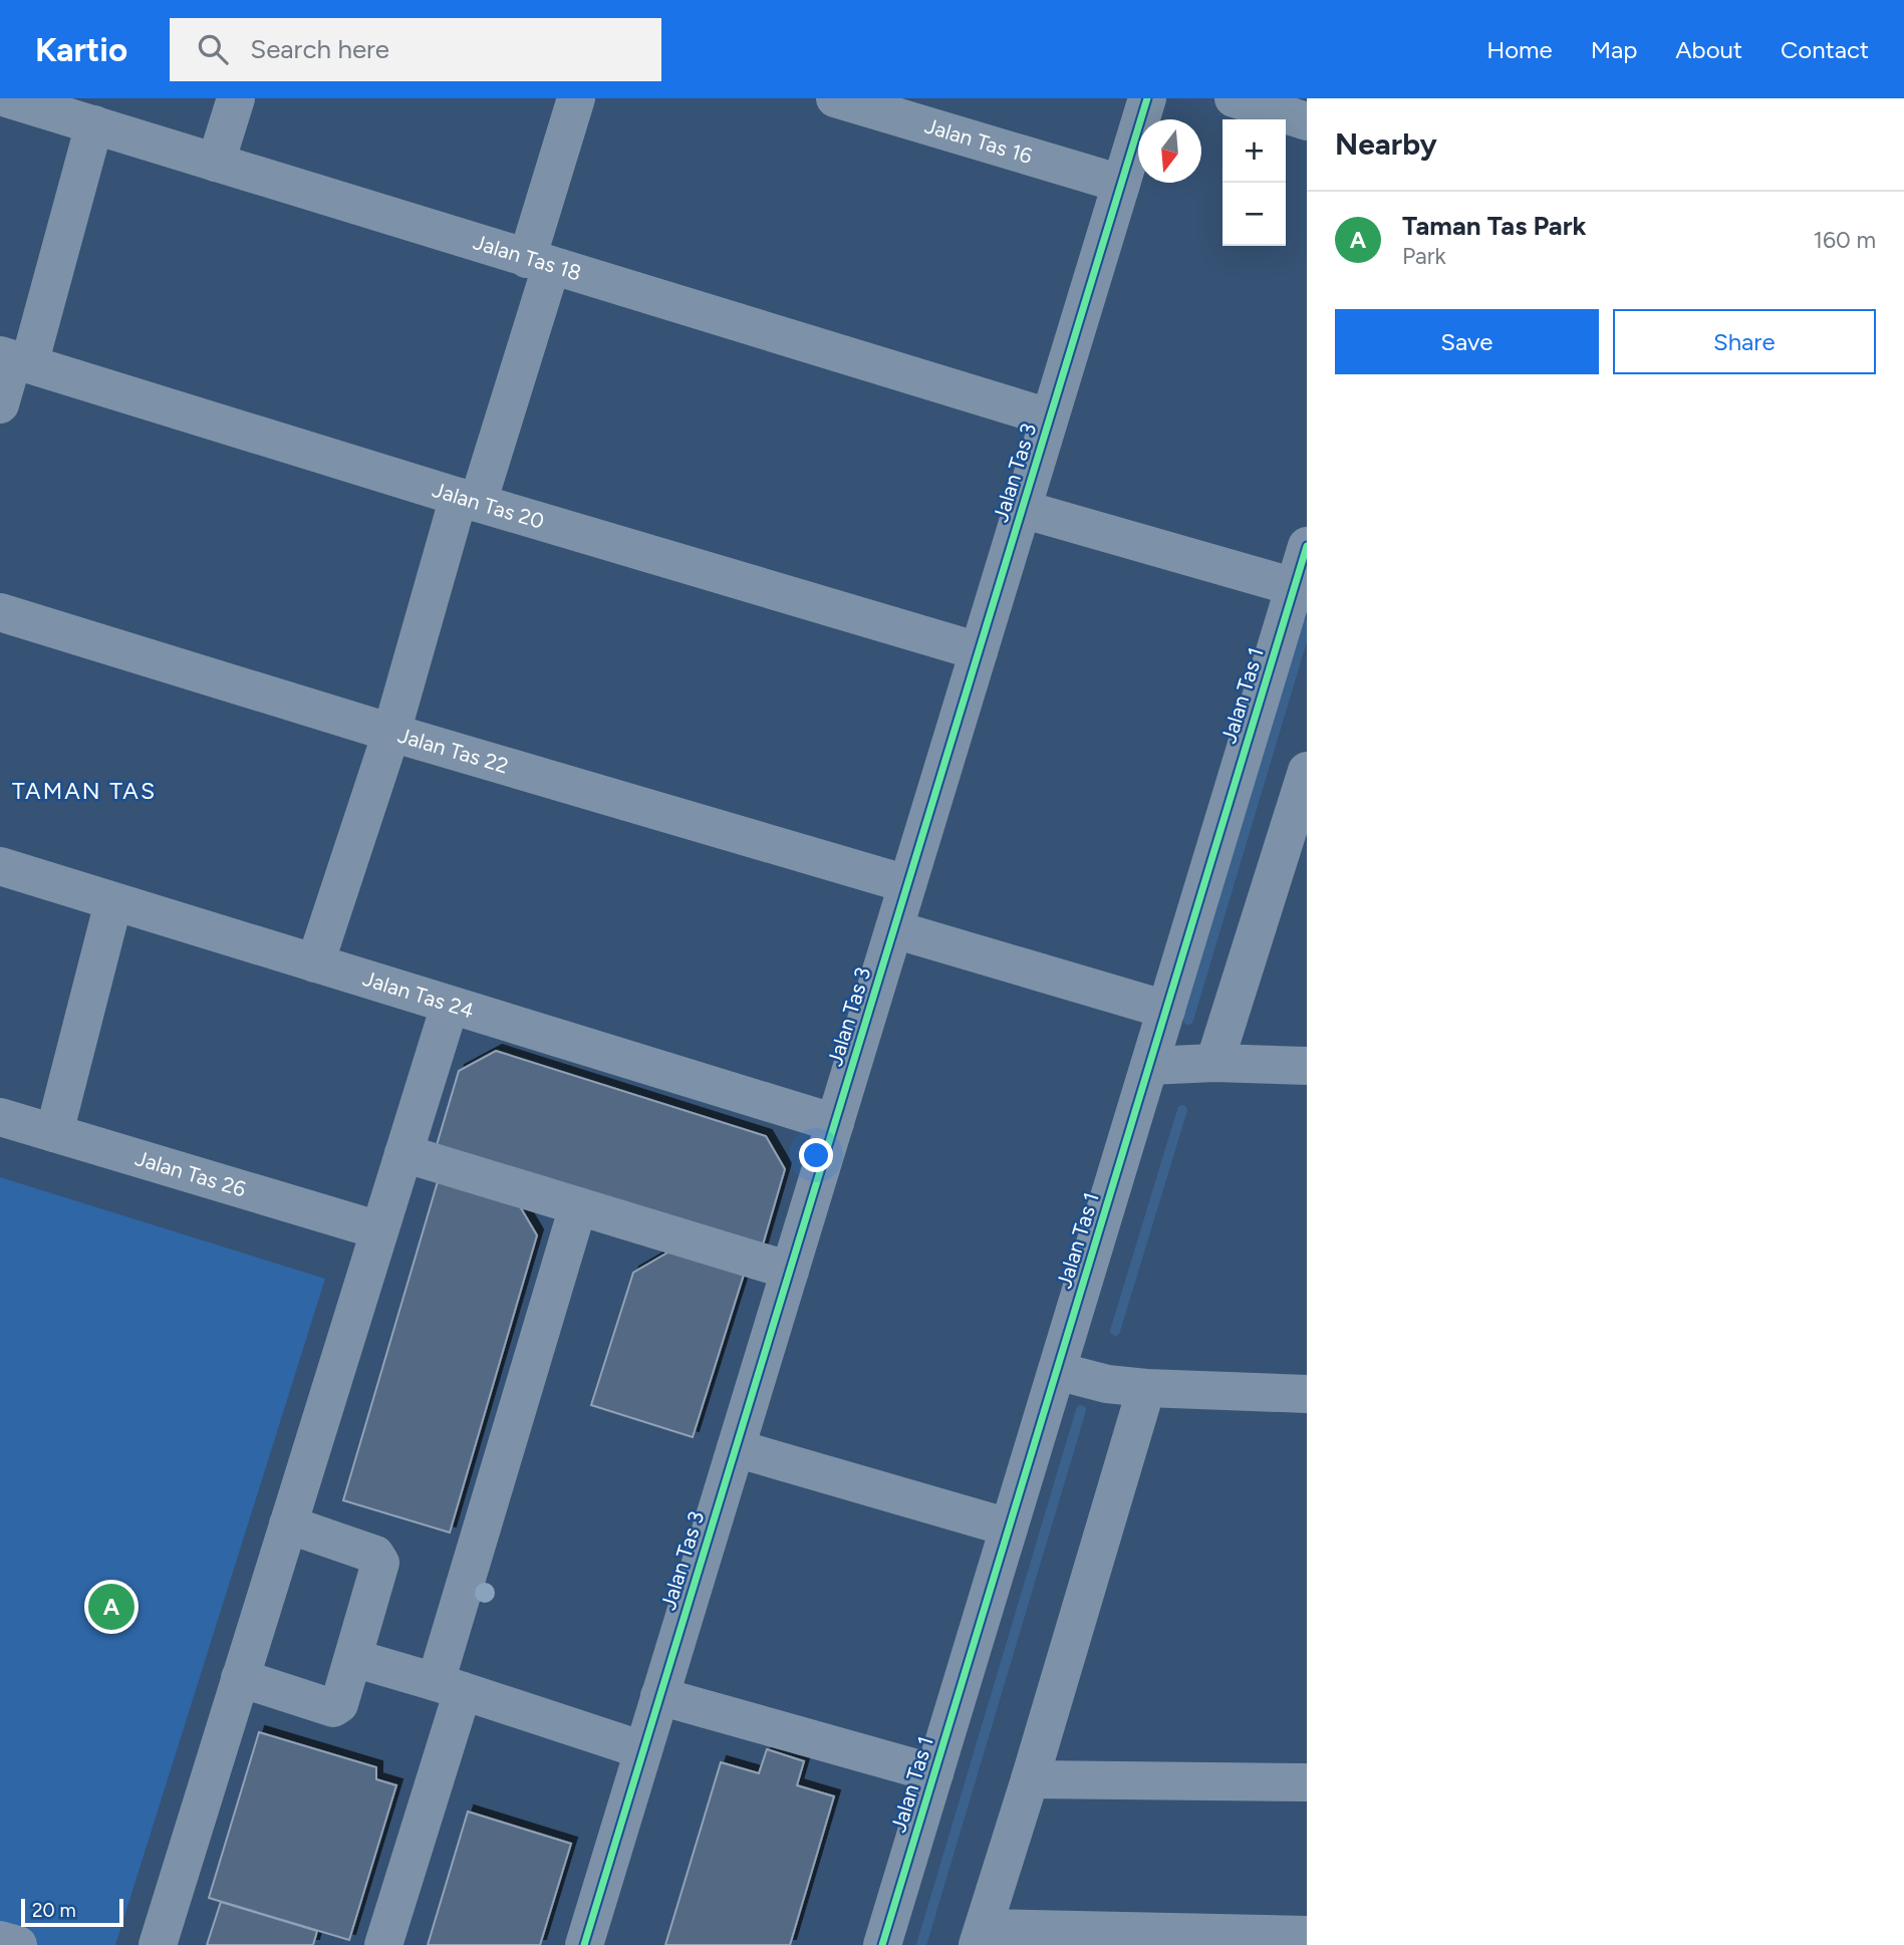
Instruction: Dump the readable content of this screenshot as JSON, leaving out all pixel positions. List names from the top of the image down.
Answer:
{
  "streets": {
    "street": [
      "Jalan Tas 16",
      "Jalan Tas 18",
      "Jalan Tas 3",
      "Jalan Tas 20",
      "Jalan Tas 1",
      "Jalan Tas 22",
      "Jalan Tas 24",
      "Jalan Tas 26"
    ]
  },
  "crossings": [
    ["Jalan Tas 16", "Jalan Tas 3"],
    ["Jalan Tas 18", "Jalan Tas 3"],
    ["Jalan Tas 3", "Jalan Tas 20"],
    ["Jalan Tas 3", "Jalan Tas 22"],
    ["Jalan Tas 3", "Jalan Tas 24"]
  ],
  "districts": ["TAMAN TAS"],
  "scale_bar": "20 m",
  "north": "bottom",
  "page": {
    "header": "Kartio",
    "search": "Search here",
    "nav": [
      "Home",
      "Map",
      "About",
      "Contact"
    ],
    "heading": "Nearby",
    "map_buttons": ["+", "−"],
    "list": [
      {
        "mark": "A",
        "name": "Taman Tas Park",
        "note": "Park",
        "value": "160 m"
      }
    ],
    "buttons": ["Save", "Share"],
    "pins": "A",
    "scale": "20 m"
  }
}
